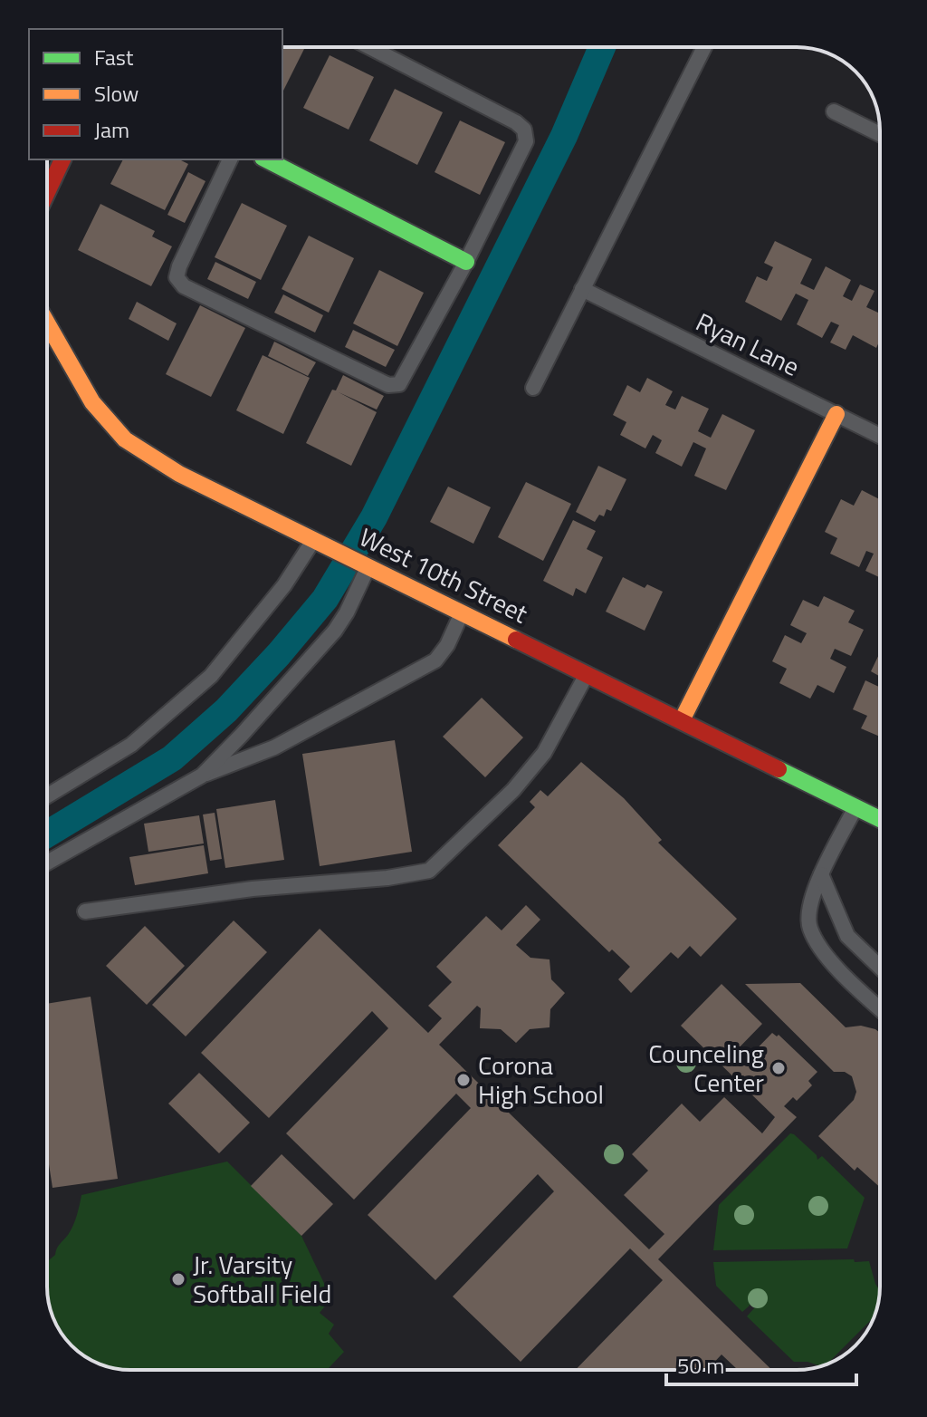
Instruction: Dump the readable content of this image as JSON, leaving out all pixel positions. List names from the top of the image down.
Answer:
{
  "streets": {
    "main road": ["West 10th Street"],
    "lane": ["Ryan Lane"]
  },
  "places": ["Counceling Center", "Corona High School", "Jr. Varsity Softball Field"],
  "legend": ["Fast", "Slow", "Jam"],
  "scale_bar": "50 m"
}
